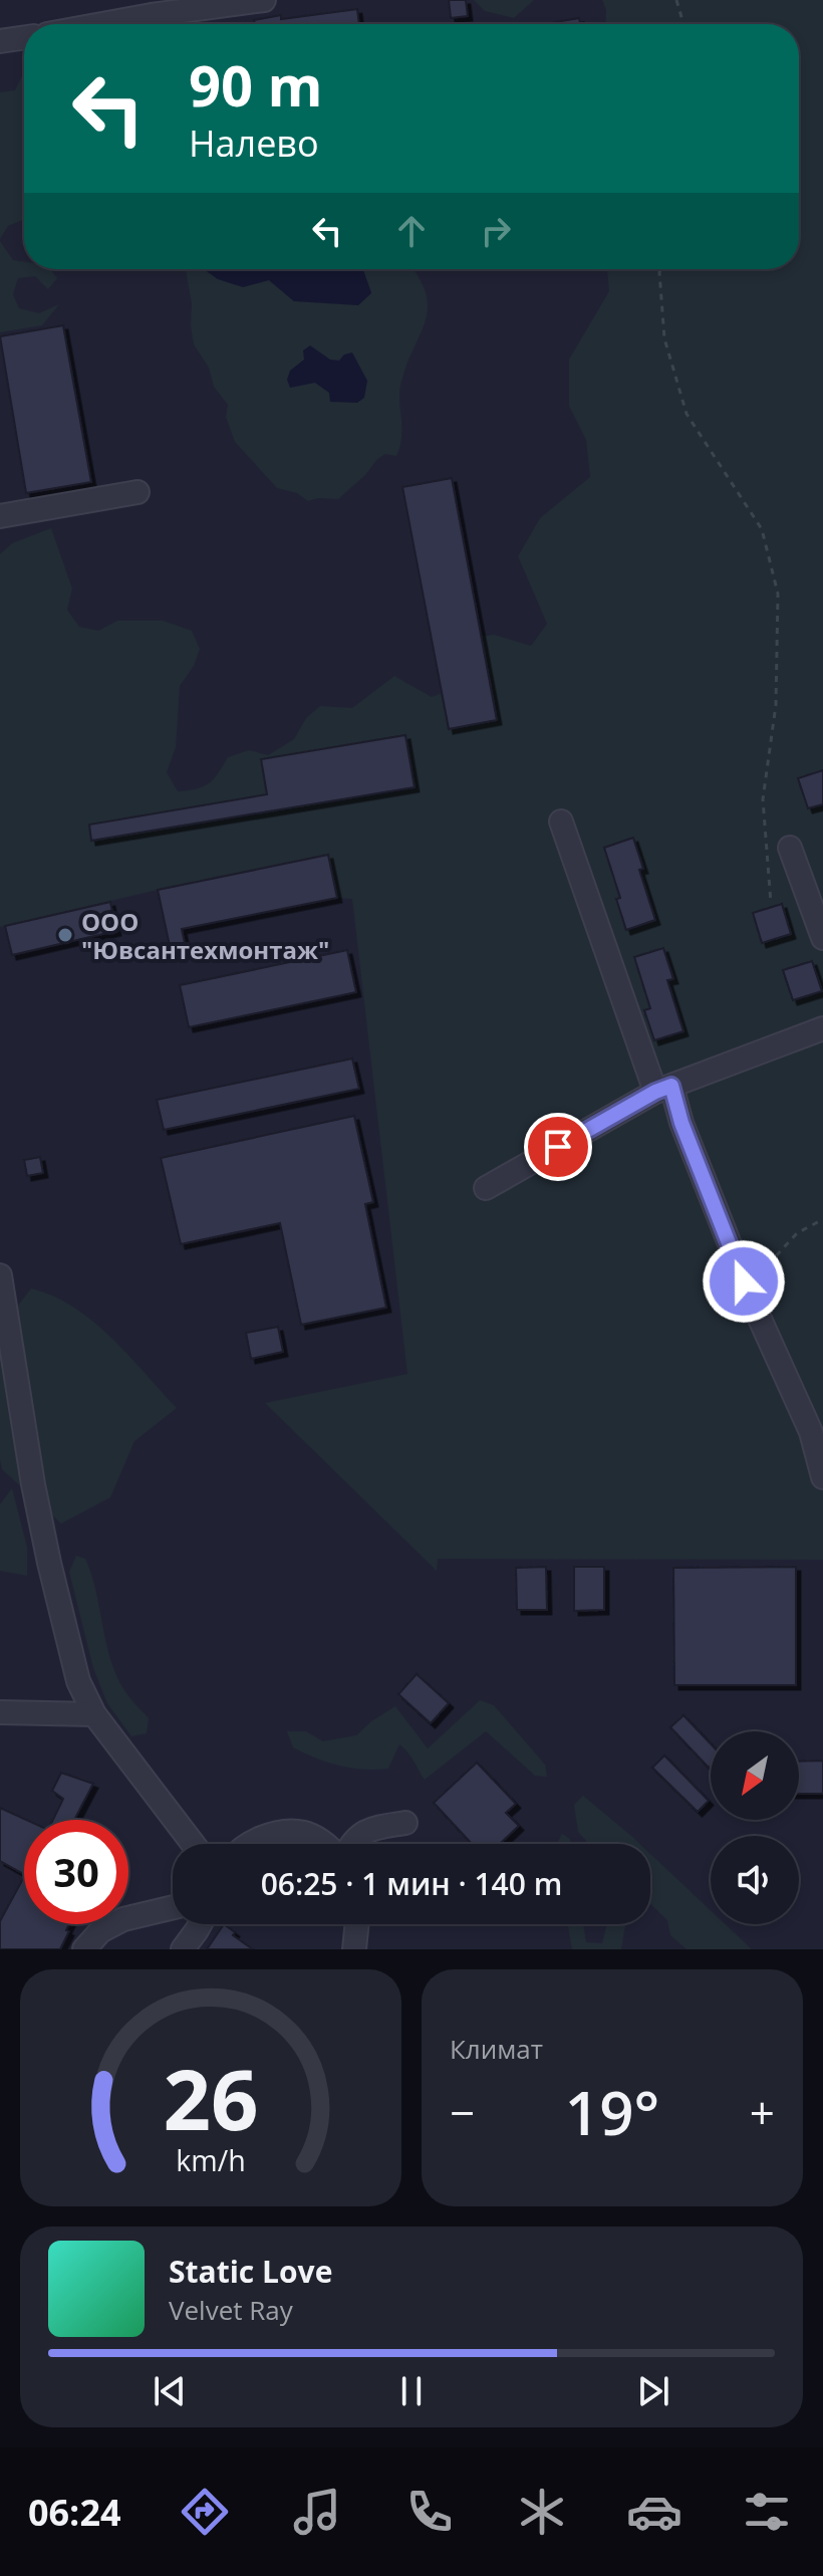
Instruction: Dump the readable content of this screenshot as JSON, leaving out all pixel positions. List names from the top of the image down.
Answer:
{
  "places": ["ООО \"Ювсантехмонтаж\""],
  "north": "bottom left",
  "page": {
    "turn": ["90 m", "Налево"],
    "limit": "30",
    "trip": "06:25 · 1 мин · 140 m",
    "tile": "Климат",
    "heat": ["−", "19°", "+"],
    "song": ["Static Love", "Velvet Ray"],
    "tabs": "06:24",
    "gauge": ["26", "km/h"]
  }
}
